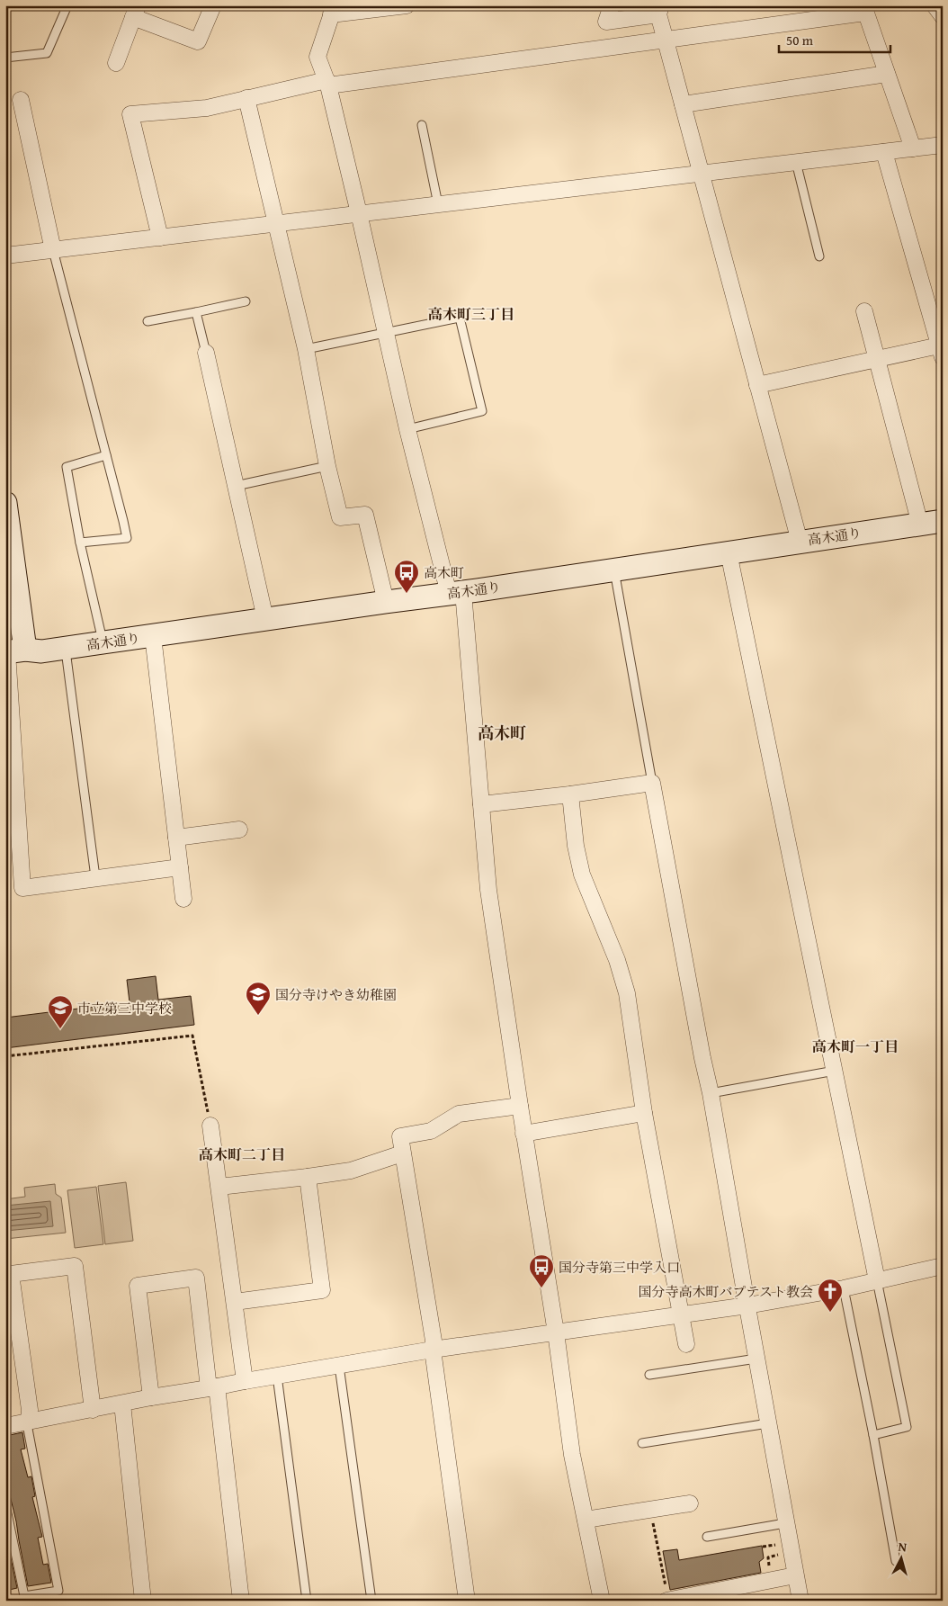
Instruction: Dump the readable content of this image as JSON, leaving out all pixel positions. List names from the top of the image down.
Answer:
{
  "streets": {
    "street": ["高木通り"]
  },
  "districts": [
    "高木町三丁目",
    "高木町",
    "高木町一丁目",
    "高木町二丁目"
  ],
  "places": {
    "bus stop": ["高木町", "国分寺第三中学入口"],
    "school or university": ["国分寺けやき幼稚園", "市立第三中学校"],
    "church": ["国分寺高木町バプテスト教会"]
  },
  "scale_bar": "50 m",
  "north": "top"
}
